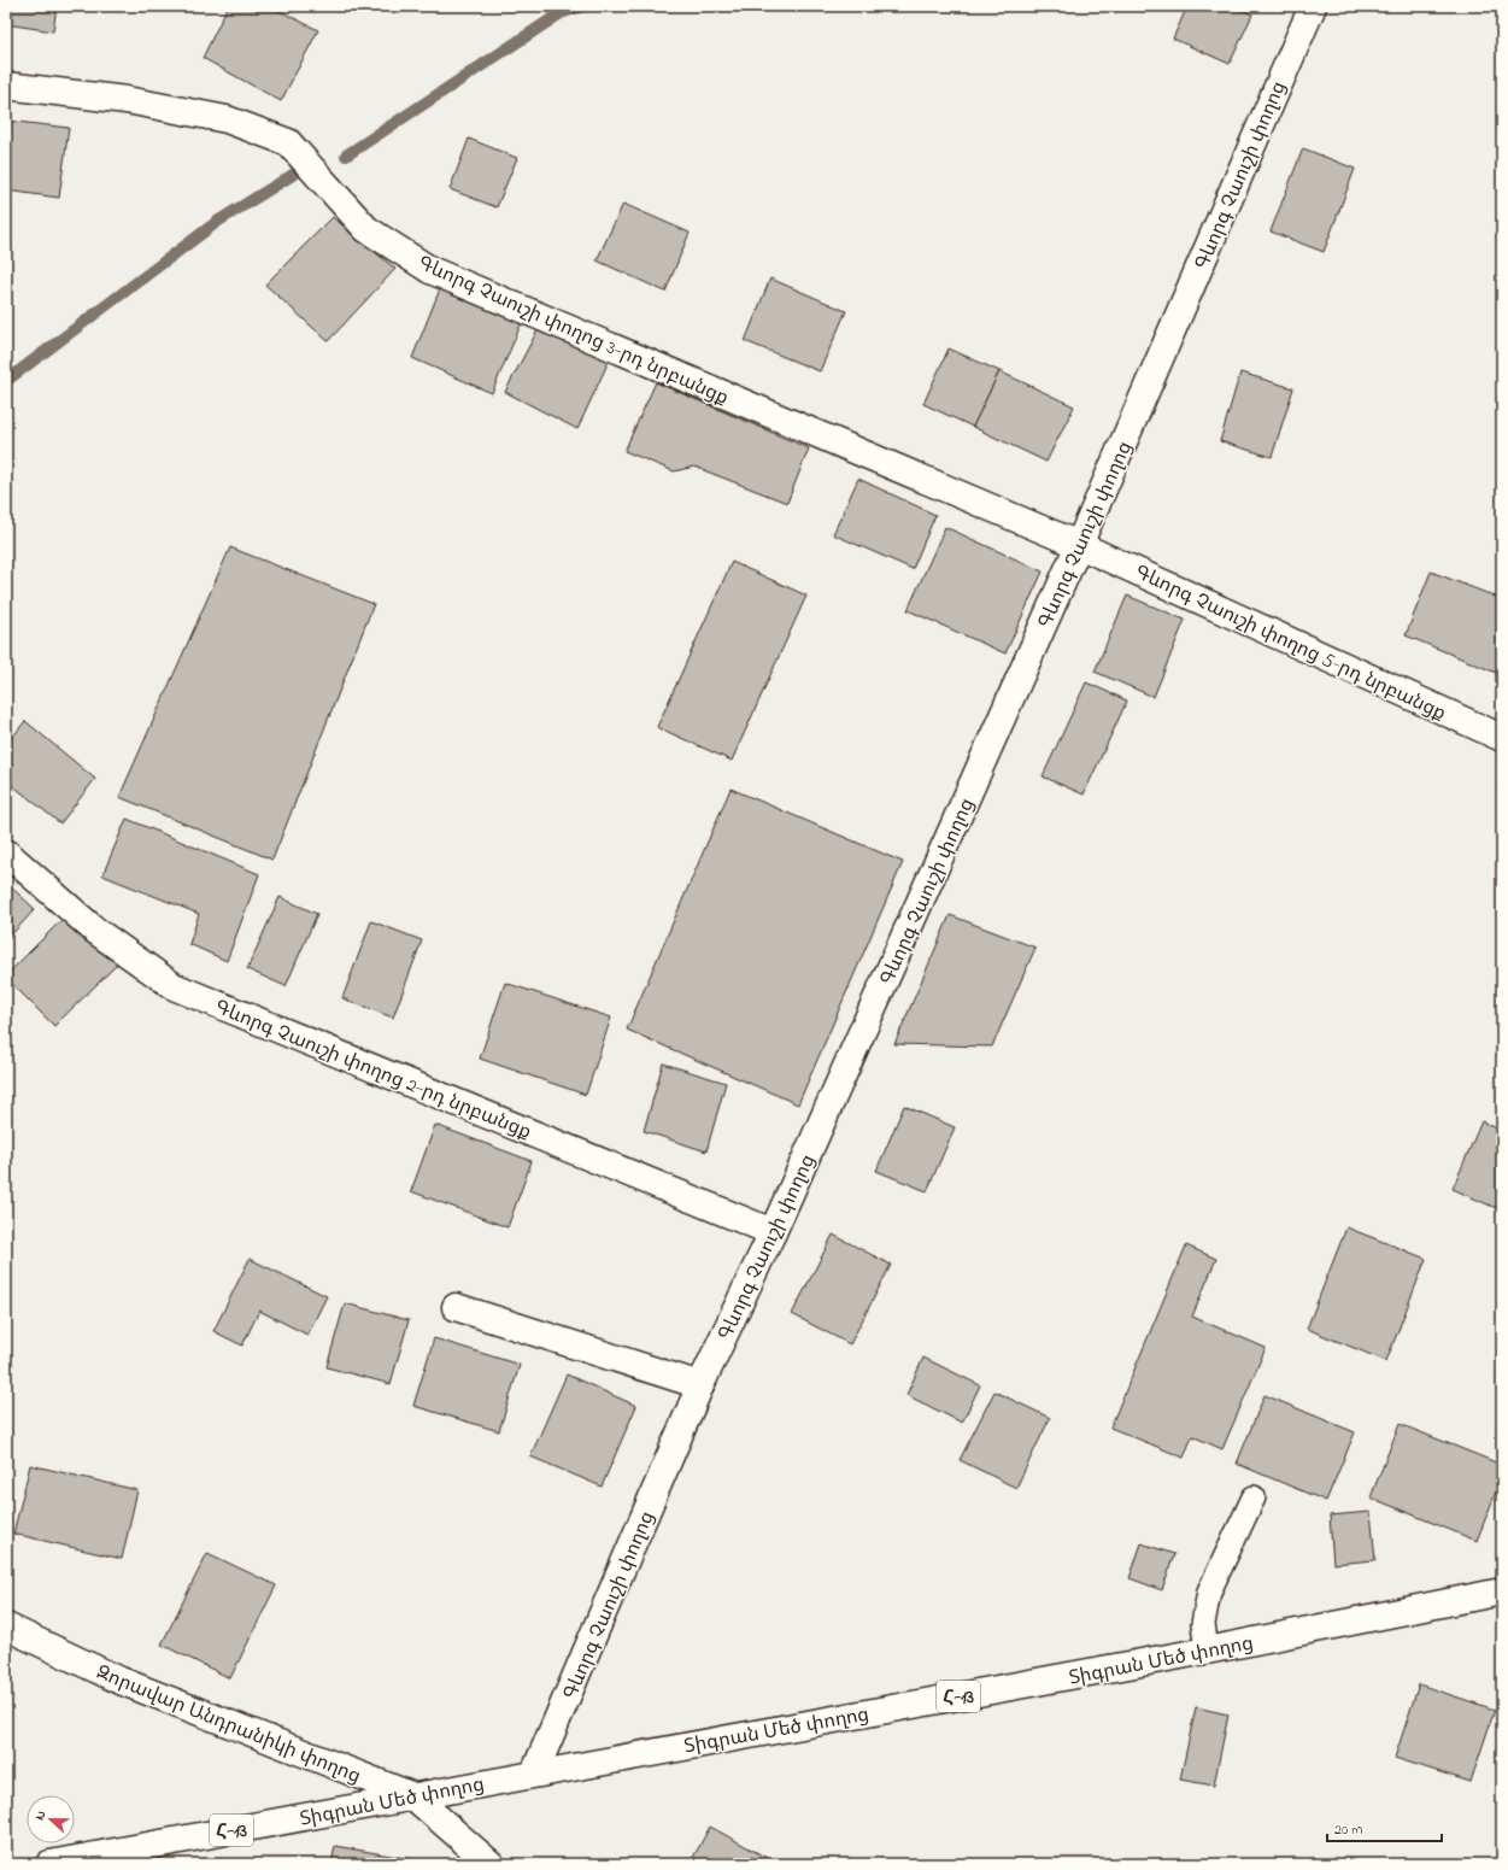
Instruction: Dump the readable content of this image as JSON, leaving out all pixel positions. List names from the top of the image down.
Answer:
{
  "streets": {
    "main road": [
      "Գևորգ Չաուշի փողոց",
      "Գևորգ Չաուշի փողոց 3-րդ նրբանցք",
      "Գևորգ Չաուշի փողոց 5-րդ նրբանցք",
      "Գևորգ Չաուշի փողոց 2-րդ նրբանցք",
      "Տիգրան Մեծ փողոց",
      "Հ-13",
      "Զորավար Անդրանիկի փողոց"
    ]
  },
  "crossings": [
    ["Գևորգ Չաուշի փողոց", "Գևորգ Չաուշի փողոց 3-րդ նրբանցք"],
    ["Գևորգ Չաուշի փողոց", "Գևորգ Չաուշի փողոց 5-րդ նրբանցք"],
    ["Գևորգ Չաուշի փողոց", "Գևորգ Չաուշի փողոց 2-րդ նրբանցք"],
    ["Գևորգ Չաուշի փողոց", "Տիգրան Մեծ փողոց"],
    ["Գևորգ Չաուշի փողոց 3-րդ նրբանցք", "Գևորգ Չաուշի փողոց 5-րդ նրբանցք"],
    ["Տիգրան Մեծ փողոց", "Զորավար Անդրանիկի փողոց"]
  ],
  "scale_bar": "20 m",
  "north": "left"
}
